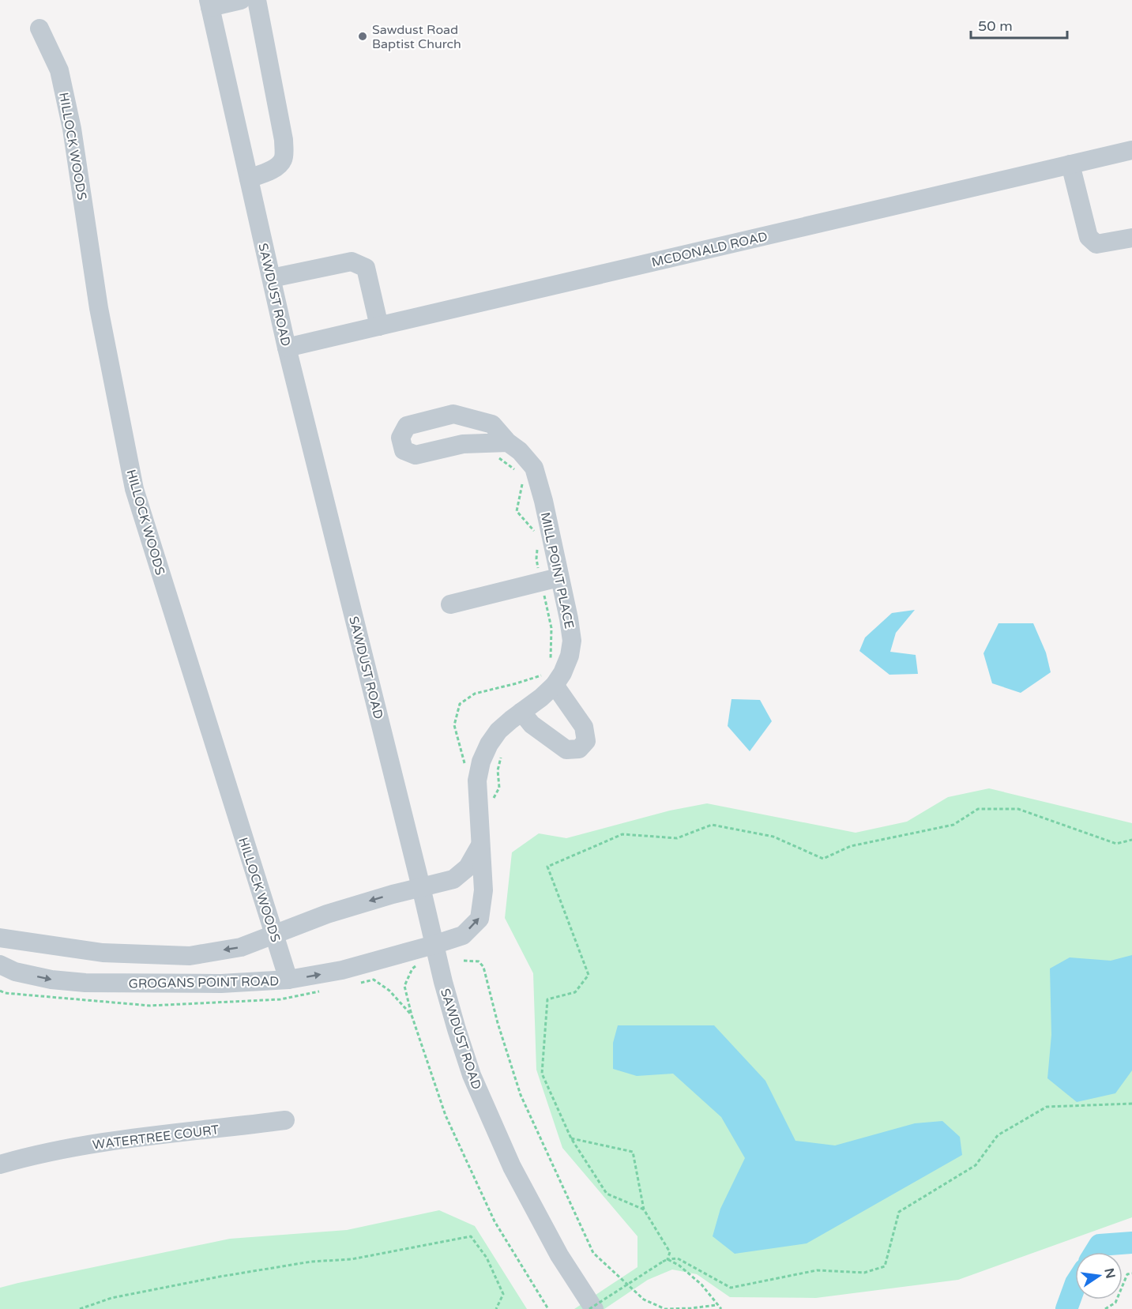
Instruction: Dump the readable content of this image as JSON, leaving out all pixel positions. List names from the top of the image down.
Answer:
{
  "streets": {
    "street": [
      "HILLOCK WOODS",
      "MCDONALD ROAD",
      "SAWDUST ROAD",
      "MILL POINT PLACE",
      "GROGANS POINT ROAD",
      "WATERTREE COURT"
    ]
  },
  "crossings": [
    ["HILLOCK WOODS", "GROGANS POINT ROAD"],
    ["MCDONALD ROAD", "SAWDUST ROAD"],
    ["SAWDUST ROAD", "MILL POINT PLACE"],
    ["SAWDUST ROAD", "GROGANS POINT ROAD"],
    ["MILL POINT PLACE", "GROGANS POINT ROAD"]
  ],
  "places": ["Sawdust Road Baptist Church"],
  "scale_bar": "50 m",
  "north": "right"
}
